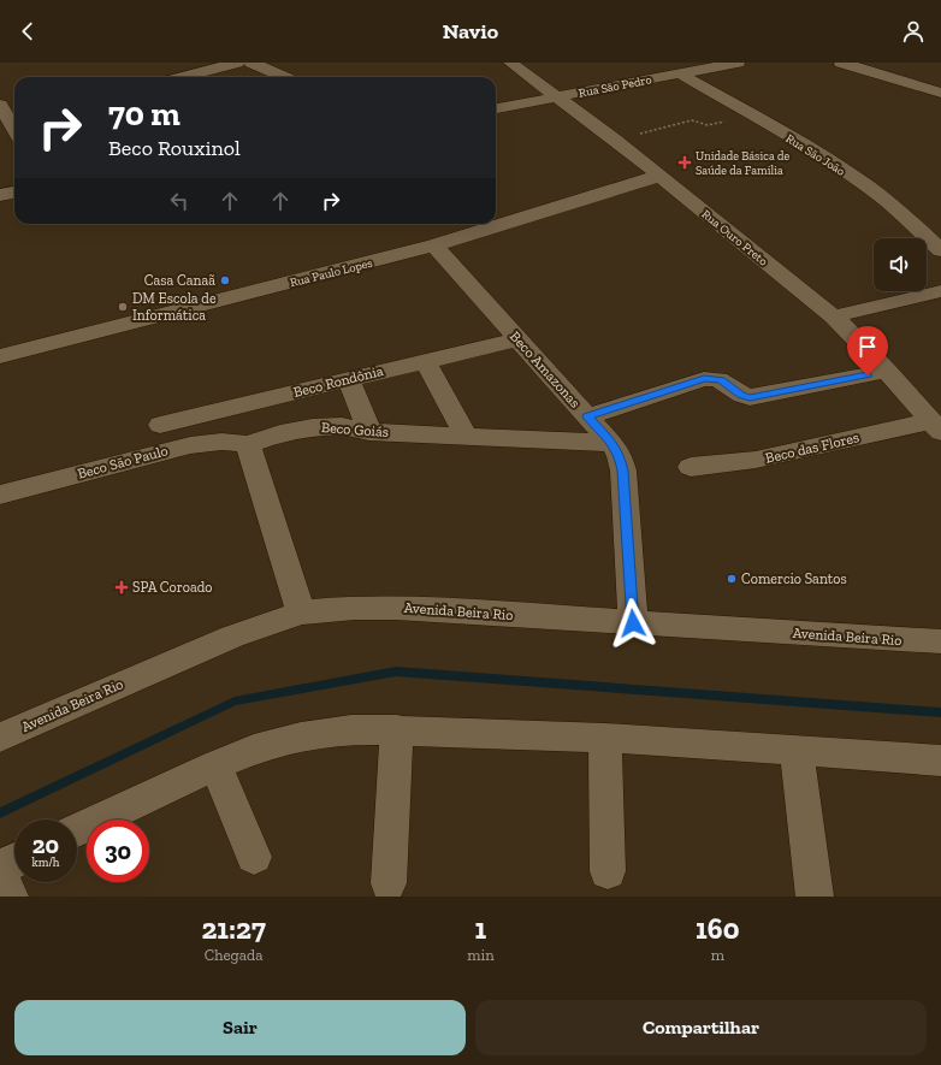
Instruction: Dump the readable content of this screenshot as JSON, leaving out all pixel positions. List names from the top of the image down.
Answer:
{
  "streets": {
    "street": [
      "Rua São Pedro",
      "Rua São João",
      "Rua Ouro Preto",
      "Rua Paulo Lopes",
      "Beco Amazonas",
      "Beco Rondônia",
      "Beco Goiás",
      "Beco das Flores",
      "Beco São Paulo",
      "Avenida Beira Rio"
    ]
  },
  "crossings": [
    ["Rua São Pedro", "Rua São João"],
    ["Rua São Pedro", "Rua Ouro Preto"],
    ["Rua Ouro Preto", "Rua Paulo Lopes"],
    ["Rua Ouro Preto", "Beco das Flores"],
    ["Rua Paulo Lopes", "Beco Amazonas"],
    ["Beco Amazonas", "Beco Rondônia"],
    ["Beco Amazonas", "Beco Goiás"],
    ["Beco Amazonas", "Avenida Beira Rio"],
    ["Beco Goiás", "Beco São Paulo"]
  ],
  "places": {
    "health": ["Unidade Básica de Saúde da Familia", "SPA Coroado"],
    "other": ["Casa Canaã", "DM Escola de Informática", "Comercio Santos"]
  },
  "page": {
    "header": "Navio",
    "turn": ["70 m", "Beco Rouxinol"],
    "speed": "20 km/h",
    "limit": "30",
    "eta": [
      "21:27",
      "Chegada",
      "1",
      "min",
      "160",
      "m"
    ],
    "buttons": ["Sair", "Compartilhar"]
  }
}
